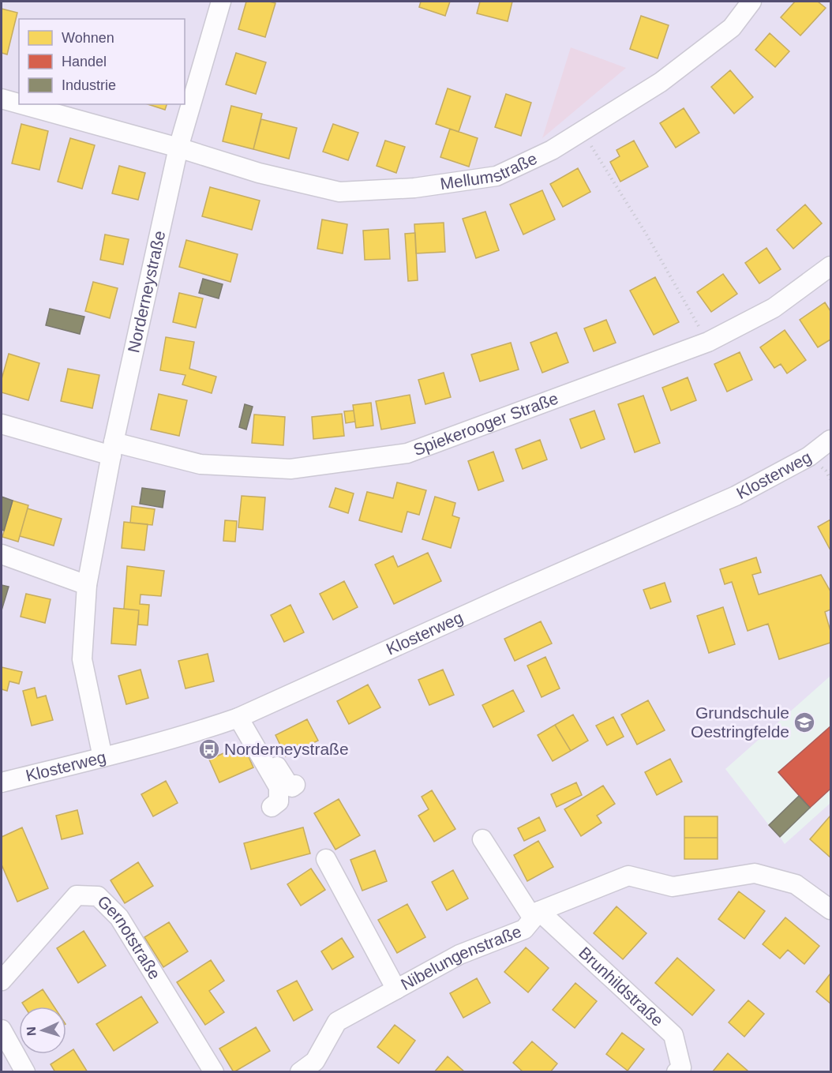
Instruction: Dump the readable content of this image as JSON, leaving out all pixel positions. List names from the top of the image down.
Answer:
{
  "streets": {
    "street": [
      "Mellumstraße",
      "Norderneystraße",
      "Spiekerooger Straße",
      "Klosterweg",
      "Gernotstraße",
      "Nibelungenstraße",
      "Brunhildstraße"
    ]
  },
  "crossings": [
    ["Mellumstraße", "Norderneystraße"],
    ["Norderneystraße", "Spiekerooger Straße"],
    ["Norderneystraße", "Klosterweg"],
    ["Nibelungenstraße", "Brunhildstraße"]
  ],
  "places": {
    "school or university": ["Grundschule Oestringfelde"],
    "bus stop": ["Norderneystraße"]
  },
  "legend": ["Wohnen", "Handel", "Industrie"],
  "north": "left"
}
